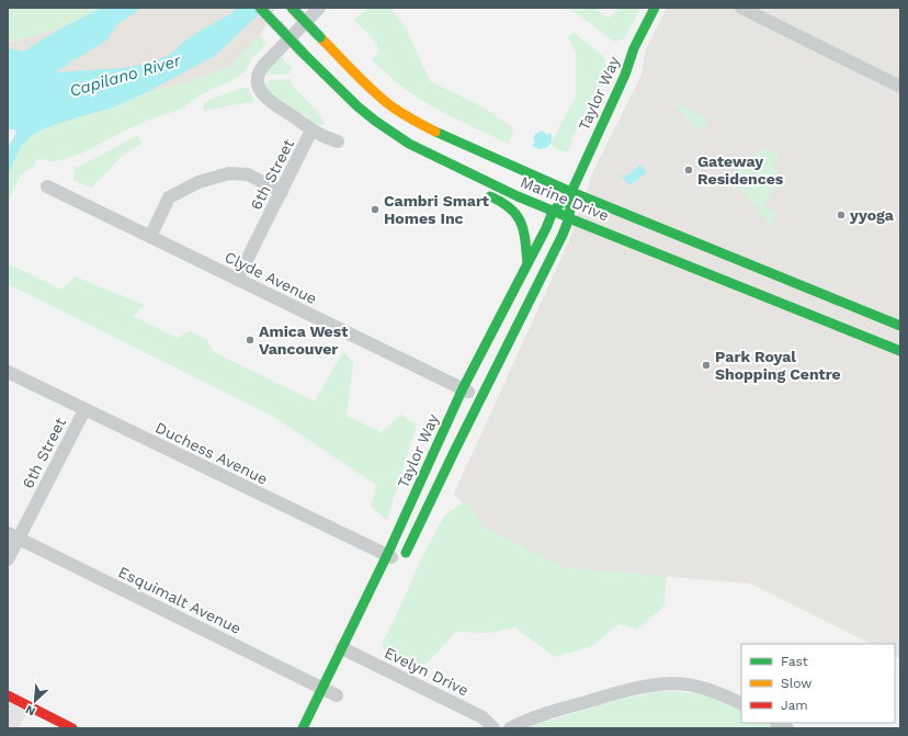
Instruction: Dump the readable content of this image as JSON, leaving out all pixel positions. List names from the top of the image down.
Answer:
{
  "streets": {
    "main road": ["Taylor Way", "Marine Drive"],
    "street": [
      "6th Street",
      "Clyde Avenue",
      "Duchess Avenue",
      "Esquimalt Avenue",
      "Evelyn Drive"
    ]
  },
  "crossings": [
    ["Taylor Way", "Marine Drive"],
    ["Taylor Way", "Clyde Avenue"],
    ["Taylor Way", "Duchess Avenue"],
    ["Taylor Way", "Esquimalt Avenue"],
    ["Taylor Way", "Evelyn Drive"],
    ["6th Street", "Clyde Avenue"],
    ["6th Street", "Duchess Avenue"],
    ["6th Street", "Esquimalt Avenue"]
  ],
  "water": ["Capilano River"],
  "places": [
    "Gateway Residences",
    "Cambri Smart Homes Inc",
    "yyoga",
    "Amica West Vancouver",
    "Park Royal Shopping Centre"
  ],
  "legend": ["Fast", "Slow", "Jam"],
  "north": "bottom left"
}
